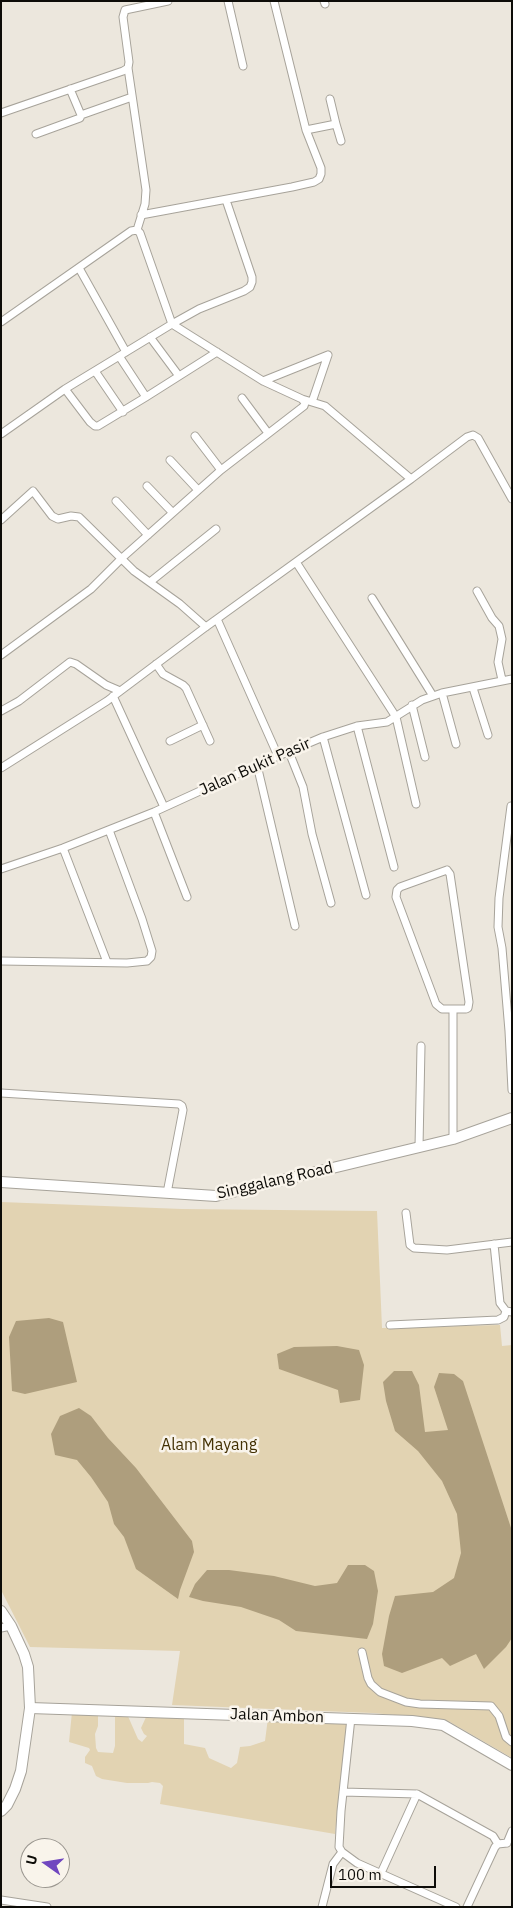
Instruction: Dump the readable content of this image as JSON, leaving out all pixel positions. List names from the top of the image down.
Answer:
{
  "streets": {
    "main road": ["Singgalang Road", "Jalan Ambon"],
    "street": ["Jalan Bukit Pasir"]
  },
  "parks": ["Alam Mayang"],
  "scale_bar": "100 m",
  "north": "left"
}
